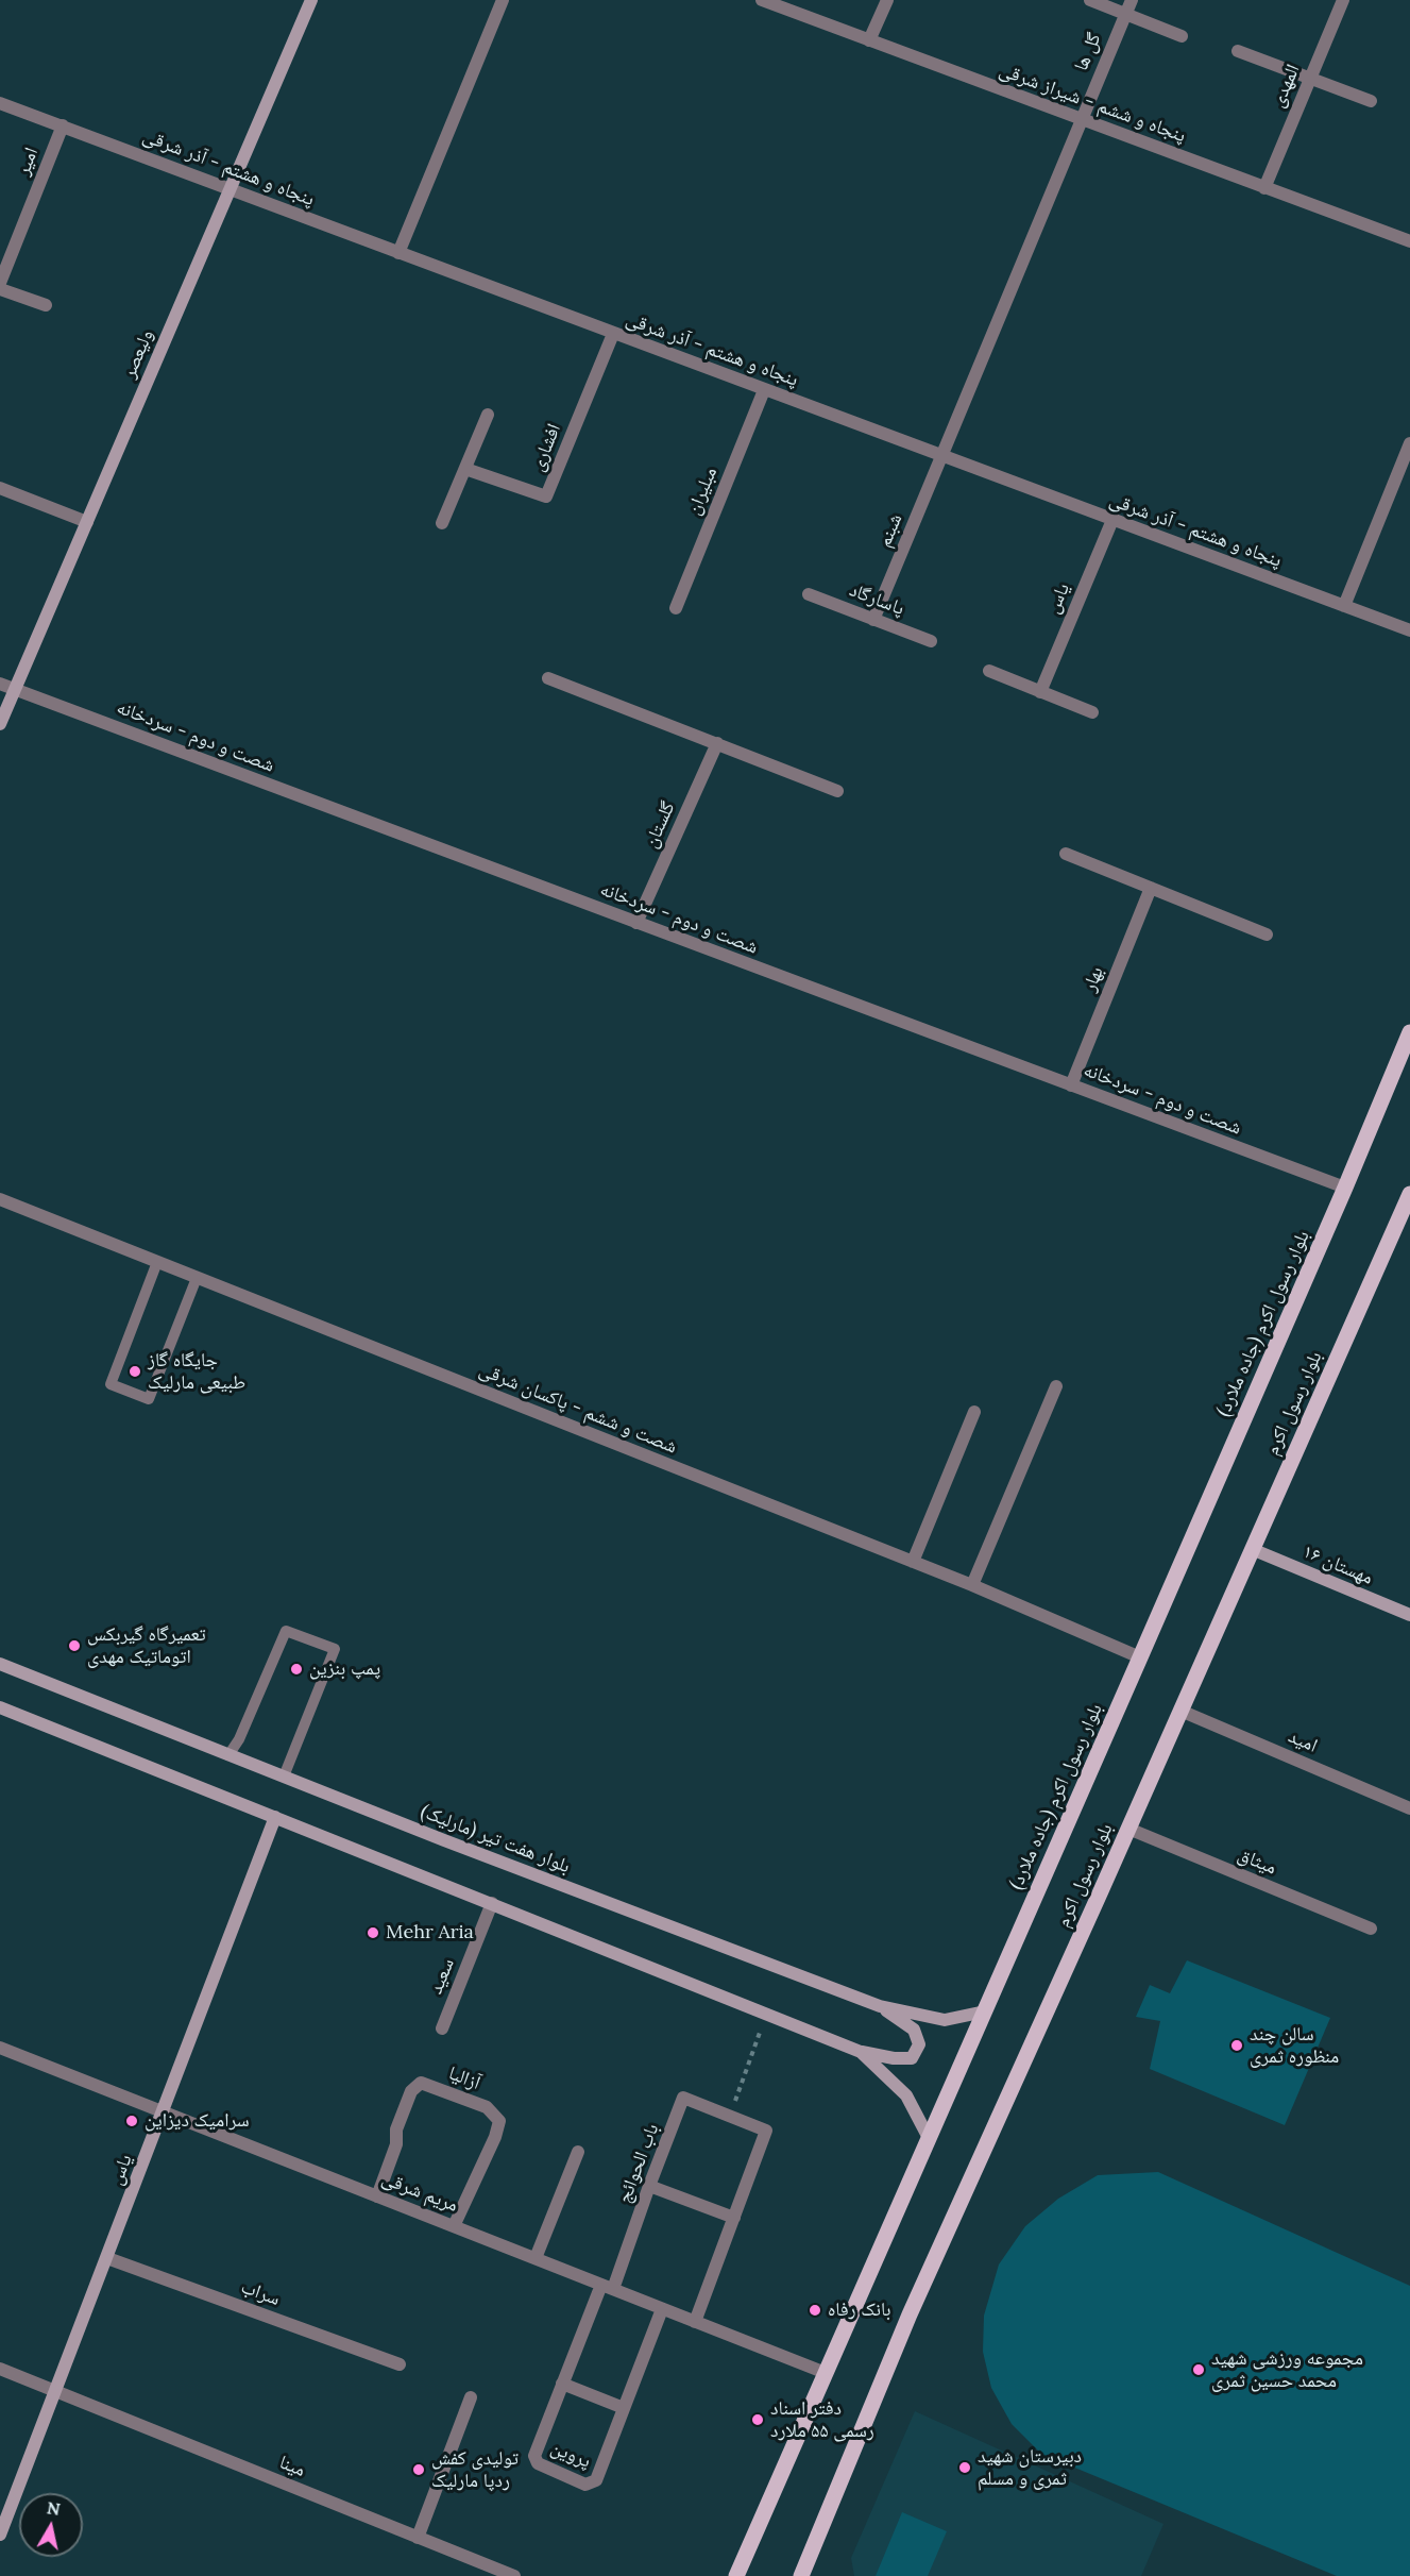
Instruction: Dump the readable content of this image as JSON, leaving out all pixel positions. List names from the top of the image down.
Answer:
{
  "streets": {
    "main road": [
      "ولیعصر",
      "یاس",
      "بلوار رسول اکرم (جاده ملارد)",
      "بلوار رسول اکرم",
      "مهستان ۱۶",
      "بلوار هفت تیر (مارلیک)"
    ],
    "street": [
      "گل ها",
      "المهدی",
      "پنجاه و ششم - شیراز شرقی",
      "امیر",
      "پنجاه و هشتم - آذر شرقی",
      "افشاری",
      "مبلیران",
      "شبنم",
      "پاسارگاد",
      "شصت و دوم - سردخانه",
      "گلستان",
      "بهار",
      "شصت و ششم - پاکسان شرقی",
      "امید",
      "میثاق",
      "سعید",
      "آزالیا",
      "باب الحوائج",
      "مریم شرقی",
      "سراب",
      "پروین",
      "مینا"
    ]
  },
  "crossings": [
    ["گل ها", "پنجاه و ششم - شیراز شرقی"],
    ["گل ها", "پنجاه و هشتم - آذر شرقی"],
    ["گل ها", "شبنم"],
    ["المهدی", "پنجاه و ششم - شیراز شرقی"],
    ["امیر", "پنجاه و هشتم - آذر شرقی"],
    ["پنجاه و هشتم - آذر شرقی", "ولیعصر"],
    ["پنجاه و هشتم - آذر شرقی", "افشاری"],
    ["پنجاه و هشتم - آذر شرقی", "مبلیران"],
    ["پنجاه و هشتم - آذر شرقی", "شبنم"],
    ["پنجاه و هشتم - آذر شرقی", "یاس"],
    ["ولیعصر", "شصت و دوم - سردخانه"],
    ["شبنم", "پاسارگاد"],
    ["یاس", "مریم شرقی"],
    ["یاس", "سراب"],
    ["یاس", "مینا"],
    ["شصت و دوم - سردخانه", "گلستان"],
    ["شصت و دوم - سردخانه", "بهار"],
    ["شصت و دوم - سردخانه", "بلوار رسول اکرم (جاده ملارد)"],
    ["بلوار رسول اکرم (جاده ملارد)", "شصت و ششم - پاکسان شرقی"],
    ["بلوار رسول اکرم (جاده ملارد)", "بلوار هفت تیر (مارلیک)"],
    ["بلوار رسول اکرم (جاده ملارد)", "مریم شرقی"],
    ["بلوار رسول اکرم", "مهستان ۱۶"],
    ["بلوار رسول اکرم", "امید"],
    ["بلوار رسول اکرم", "میثاق"],
    ["آزالیا", "مریم شرقی"],
    ["باب الحوائج", "مریم شرقی"],
    ["باب الحوائج", "پروین"],
    ["مریم شرقی", "پروین"]
  ],
  "places": [
    "جایگاه گاز طبیعی مارلیک",
    "تعمیرگاه گیربکس اتوماتیک مهدی",
    "پمپ بنزین",
    "Mehr Aria",
    "سالن چند منظوره ثمری",
    "سرامیک دیزاین",
    "بانک رفاه",
    "مجموعه ورزشی شهید محمد حسین ثمری",
    "دفتر اسناد رسمی ۵۵ ملارد",
    "دبیرستان شهید ثمری و مسلم",
    "تولیدی کفش ردپا مارلیک"
  ],
  "north": "top"
}
